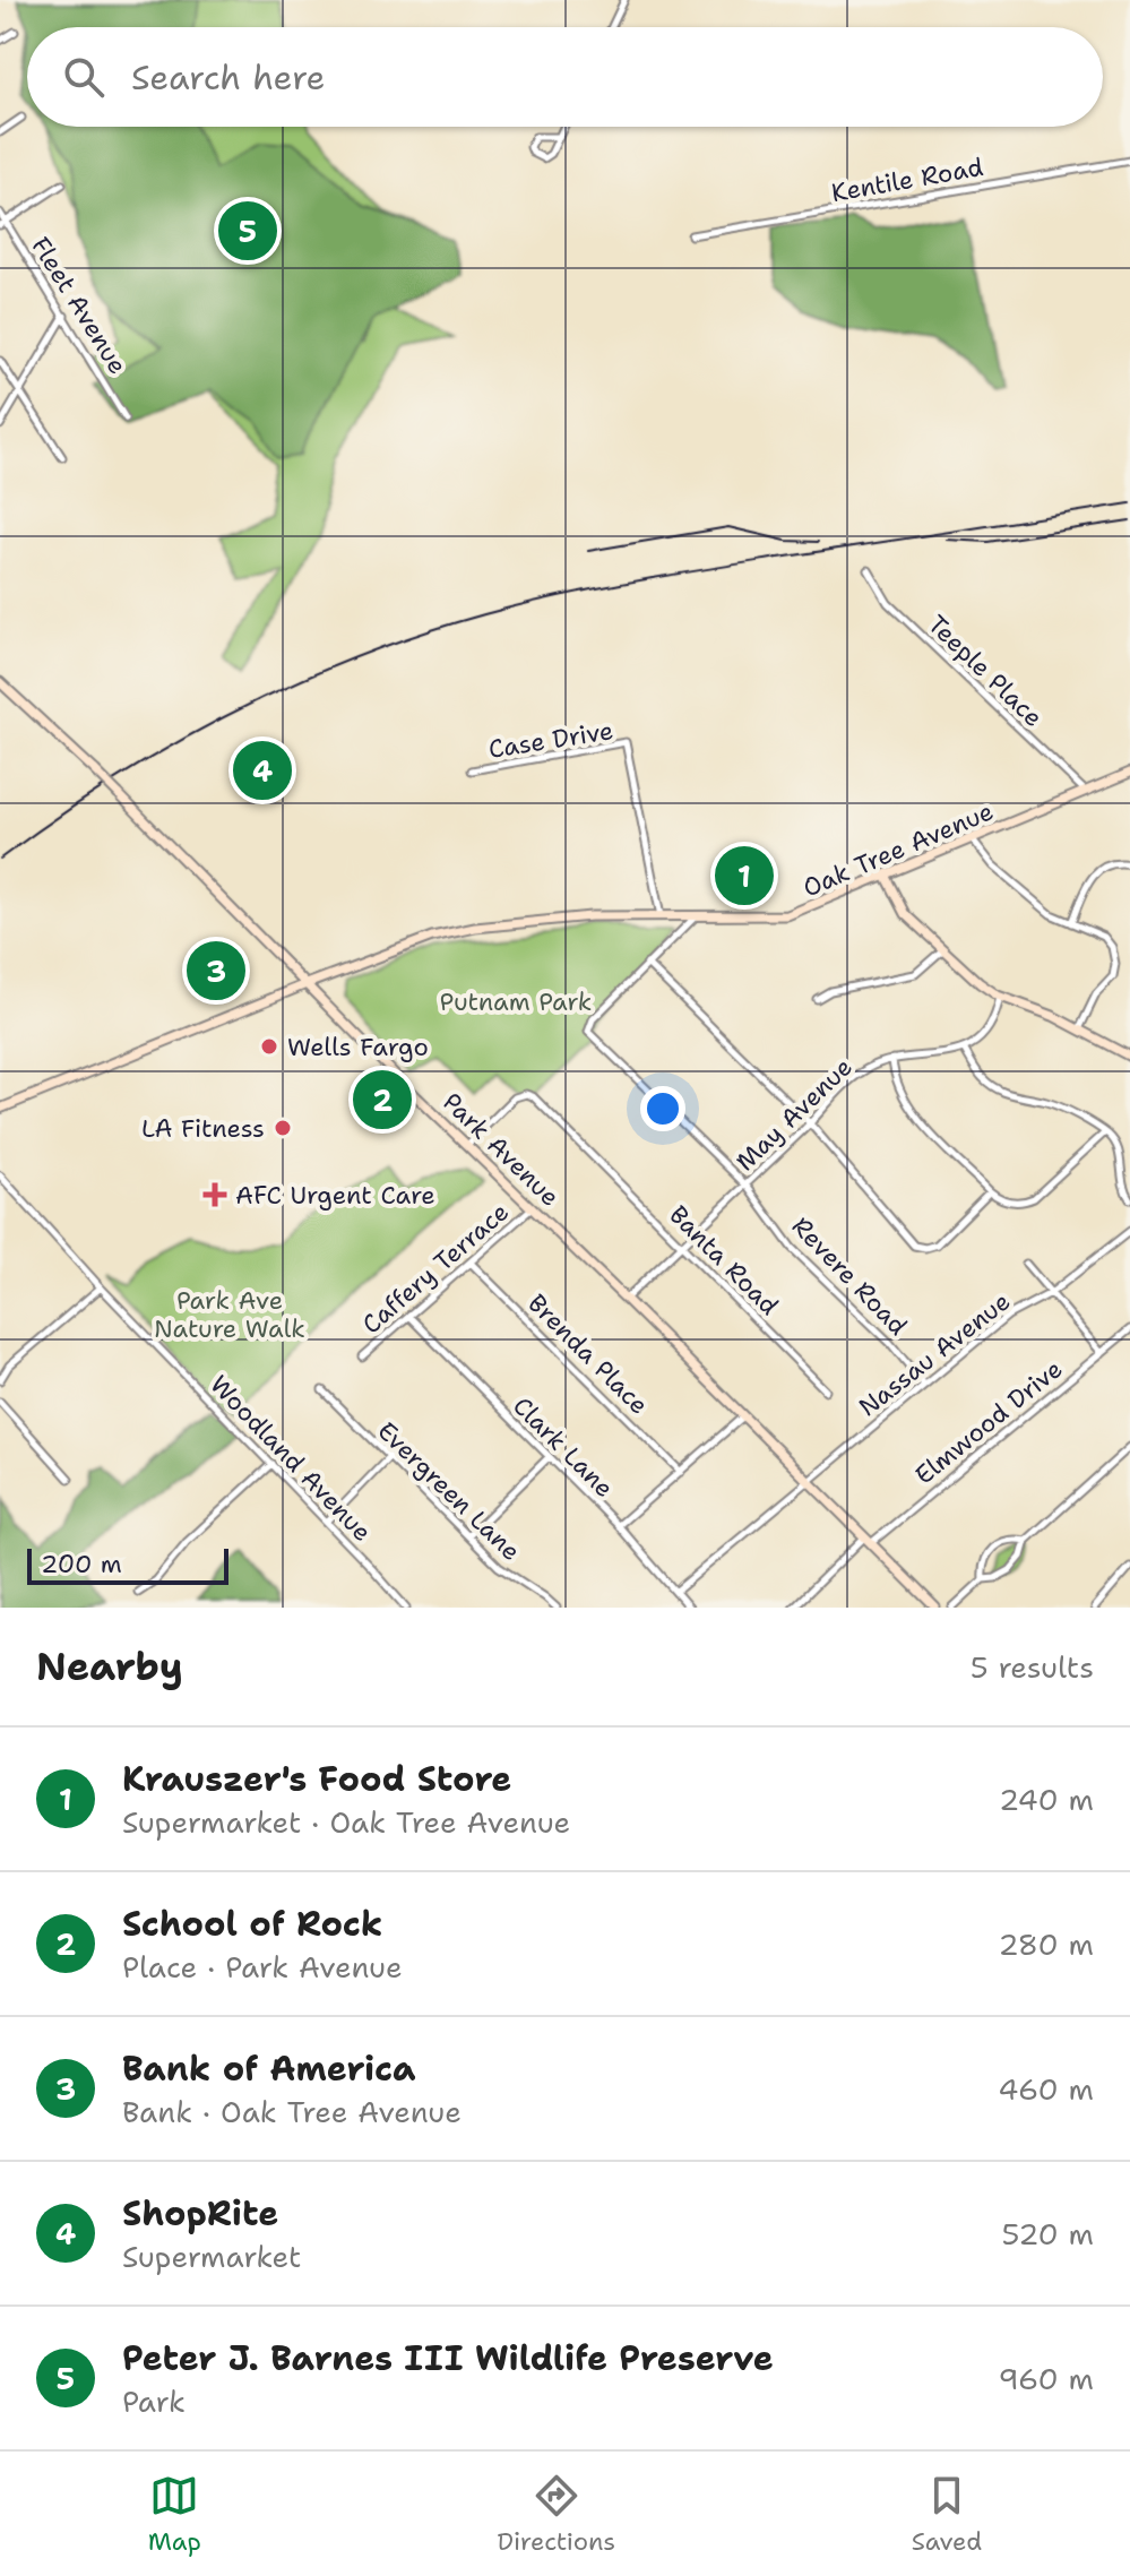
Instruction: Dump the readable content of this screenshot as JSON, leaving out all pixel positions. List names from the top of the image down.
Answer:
{
  "streets": {
    "street": [
      "Kentile Road",
      "Fleet Avenue",
      "Teeple Place",
      "Case Drive",
      "Oak Tree Avenue",
      "May Avenue",
      "Park Avenue",
      "Banta Road",
      "Caffery Terrace",
      "Revere Road",
      "Brenda Place",
      "Nassau Avenue",
      "Elmwood Drive",
      "Clark Lane",
      "Woodland Avenue",
      "Evergreen Lane"
    ]
  },
  "crossings": [
    ["Teeple Place", "Oak Tree Avenue"],
    ["Case Drive", "Oak Tree Avenue"],
    ["Oak Tree Avenue", "Park Avenue"],
    ["May Avenue", "Park Avenue"],
    ["May Avenue", "Banta Road"],
    ["May Avenue", "Revere Road"],
    ["Park Avenue", "Banta Road"],
    ["Park Avenue", "Caffery Terrace"],
    ["Park Avenue", "Nassau Avenue"],
    ["Park Avenue", "Elmwood Drive"],
    ["Caffery Terrace", "Brenda Place"],
    ["Caffery Terrace", "Clark Lane"],
    ["Revere Road", "Nassau Avenue"],
    ["Nassau Avenue", "Clark Lane"]
  ],
  "parks": ["Putnam Park", "Park Ave Nature Walk"],
  "places": {
    "other": ["Wells Fargo", "LA Fitness"],
    "health": ["AFC Urgent Care"]
  },
  "scale_bar": "200 m",
  "page": {
    "search": "Search here",
    "pins": [
      "5",
      "4",
      "1",
      "3",
      "2"
    ],
    "scale": "200 m",
    "heading": ["Nearby", "5 results"],
    "list": [
      {
        "mark": "1",
        "name": "Krauszer's Food Store",
        "note": "Supermarket · Oak Tree Avenue",
        "value": "240 m"
      },
      {
        "mark": "2",
        "name": "School of Rock",
        "note": "Place · Park Avenue",
        "value": "280 m"
      },
      {
        "mark": "3",
        "name": "Bank of America",
        "note": "Bank · Oak Tree Avenue",
        "value": "460 m"
      },
      {
        "mark": "4",
        "name": "ShopRite",
        "note": "Supermarket",
        "value": "520 m"
      },
      {
        "mark": "5",
        "name": "Peter J. Barnes III Wildlife Preserve",
        "note": "Park",
        "value": "960 m"
      }
    ],
    "nav": ["Map", "Directions", "Saved"]
  }
}
